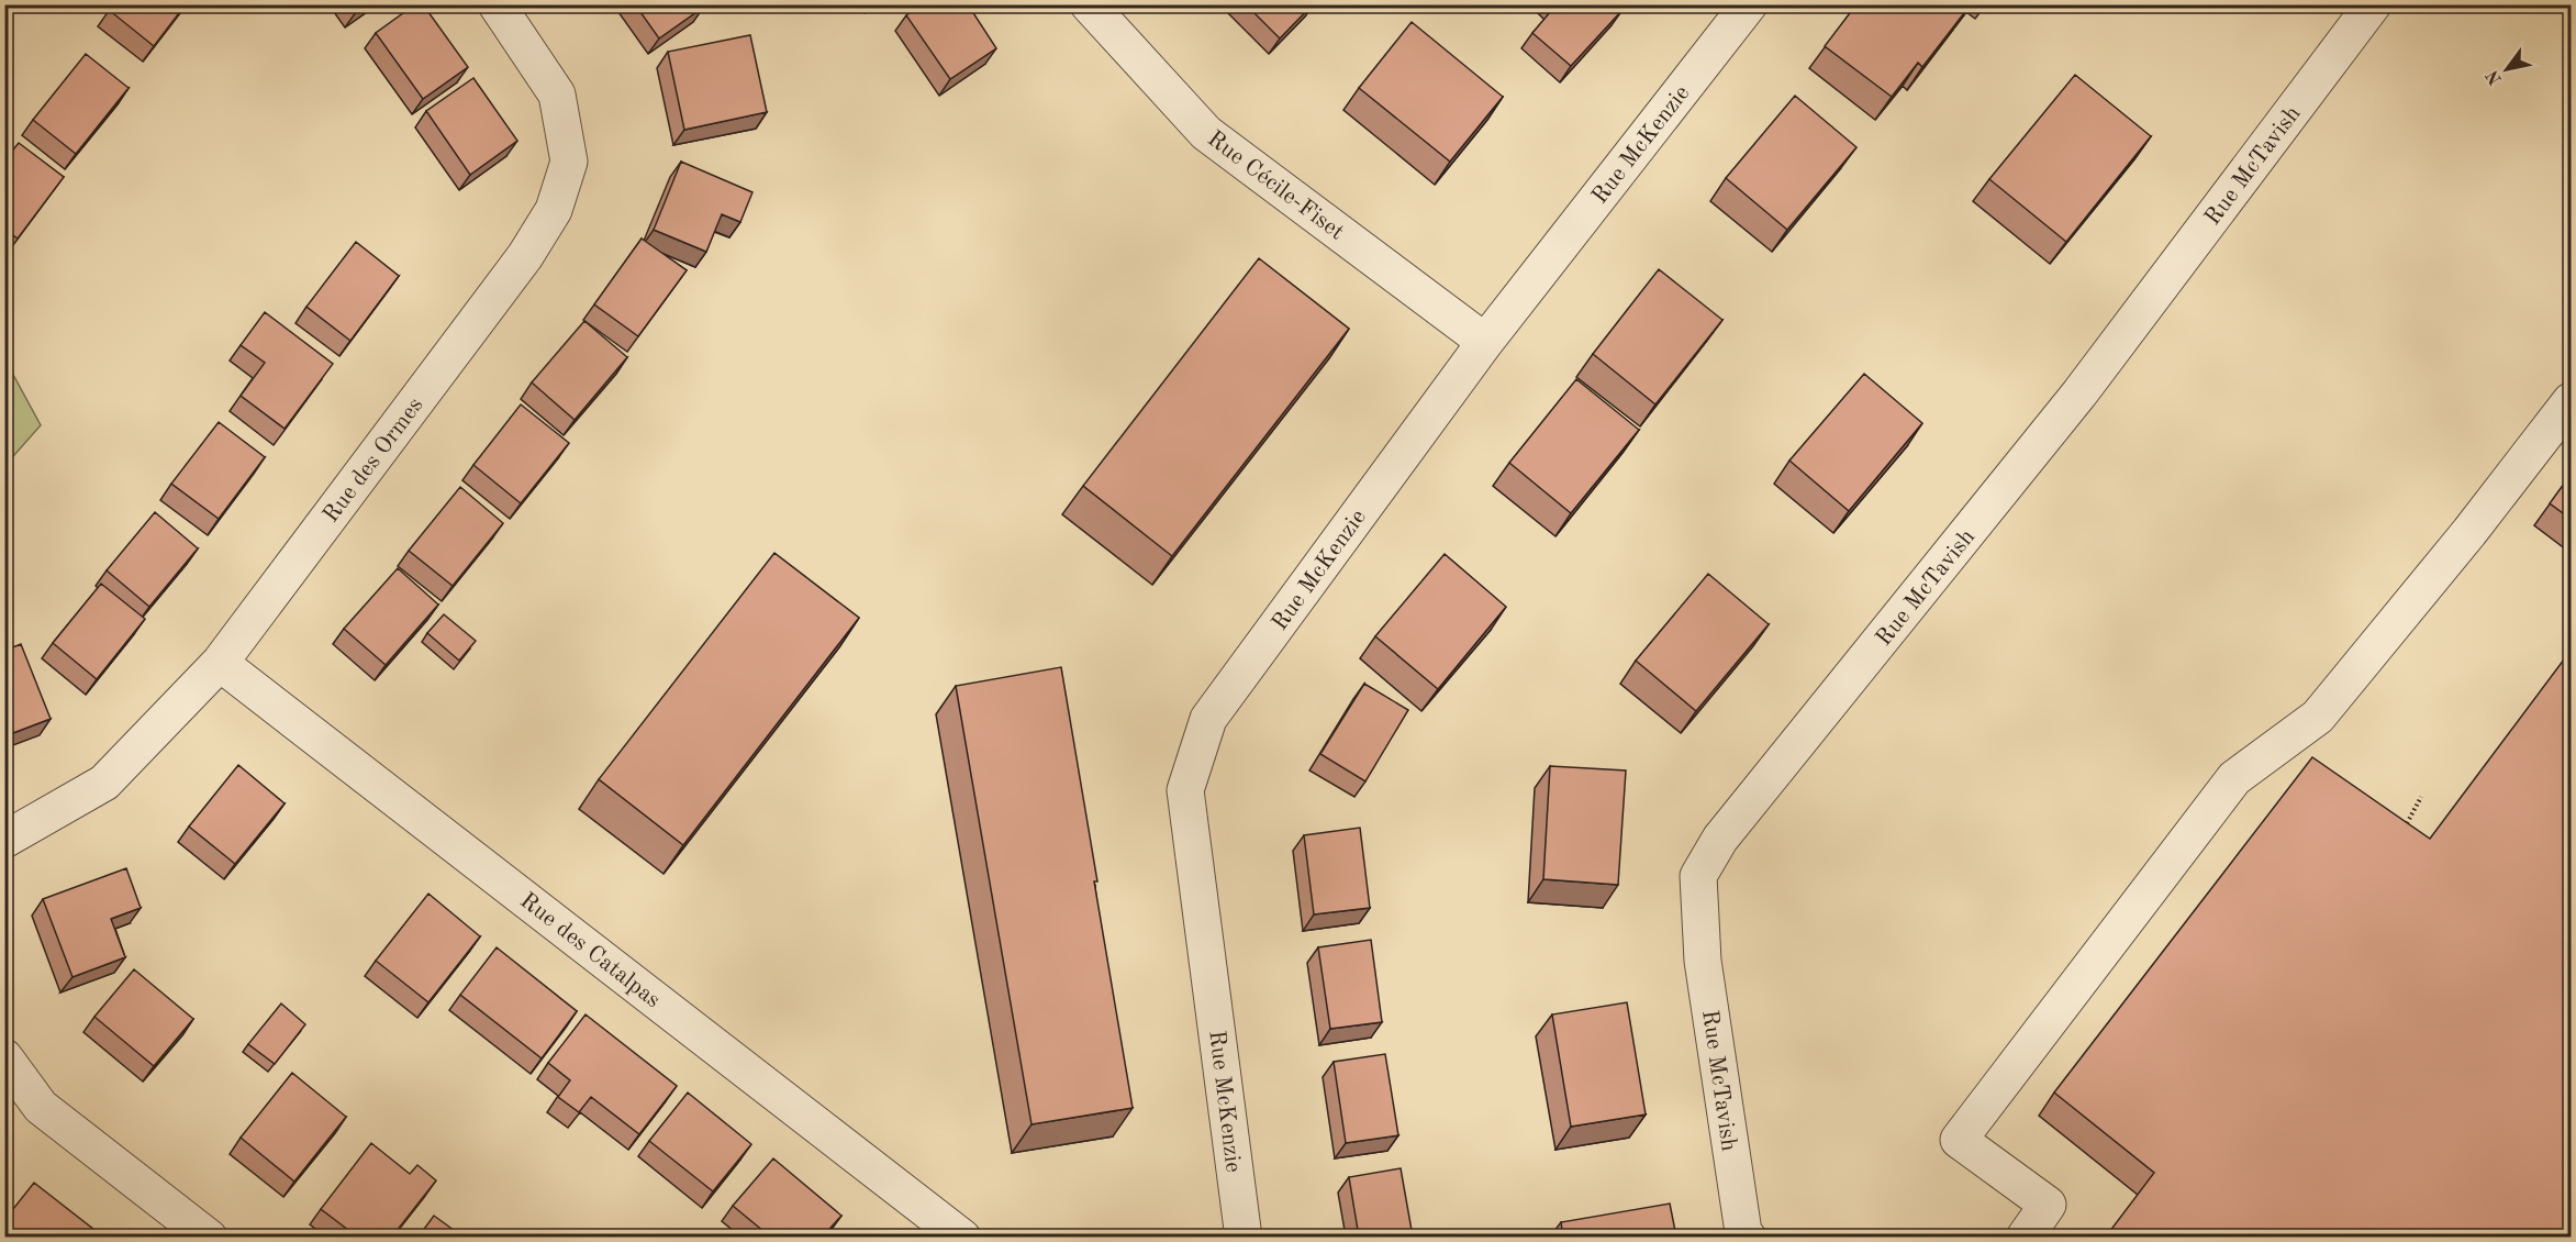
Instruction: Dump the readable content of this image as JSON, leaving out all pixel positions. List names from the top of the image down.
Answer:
{
  "streets": {
    "street": [
      "Rue McKenzie",
      "Rue McTavish",
      "Rue Cécile-Fiset",
      "Rue des Ormes",
      "Rue des Catalpas"
    ]
  },
  "crossings": [
    ["Rue McKenzie", "Rue Cécile-Fiset"],
    ["Rue des Ormes", "Rue des Catalpas"]
  ],
  "north": "bottom left"
}
